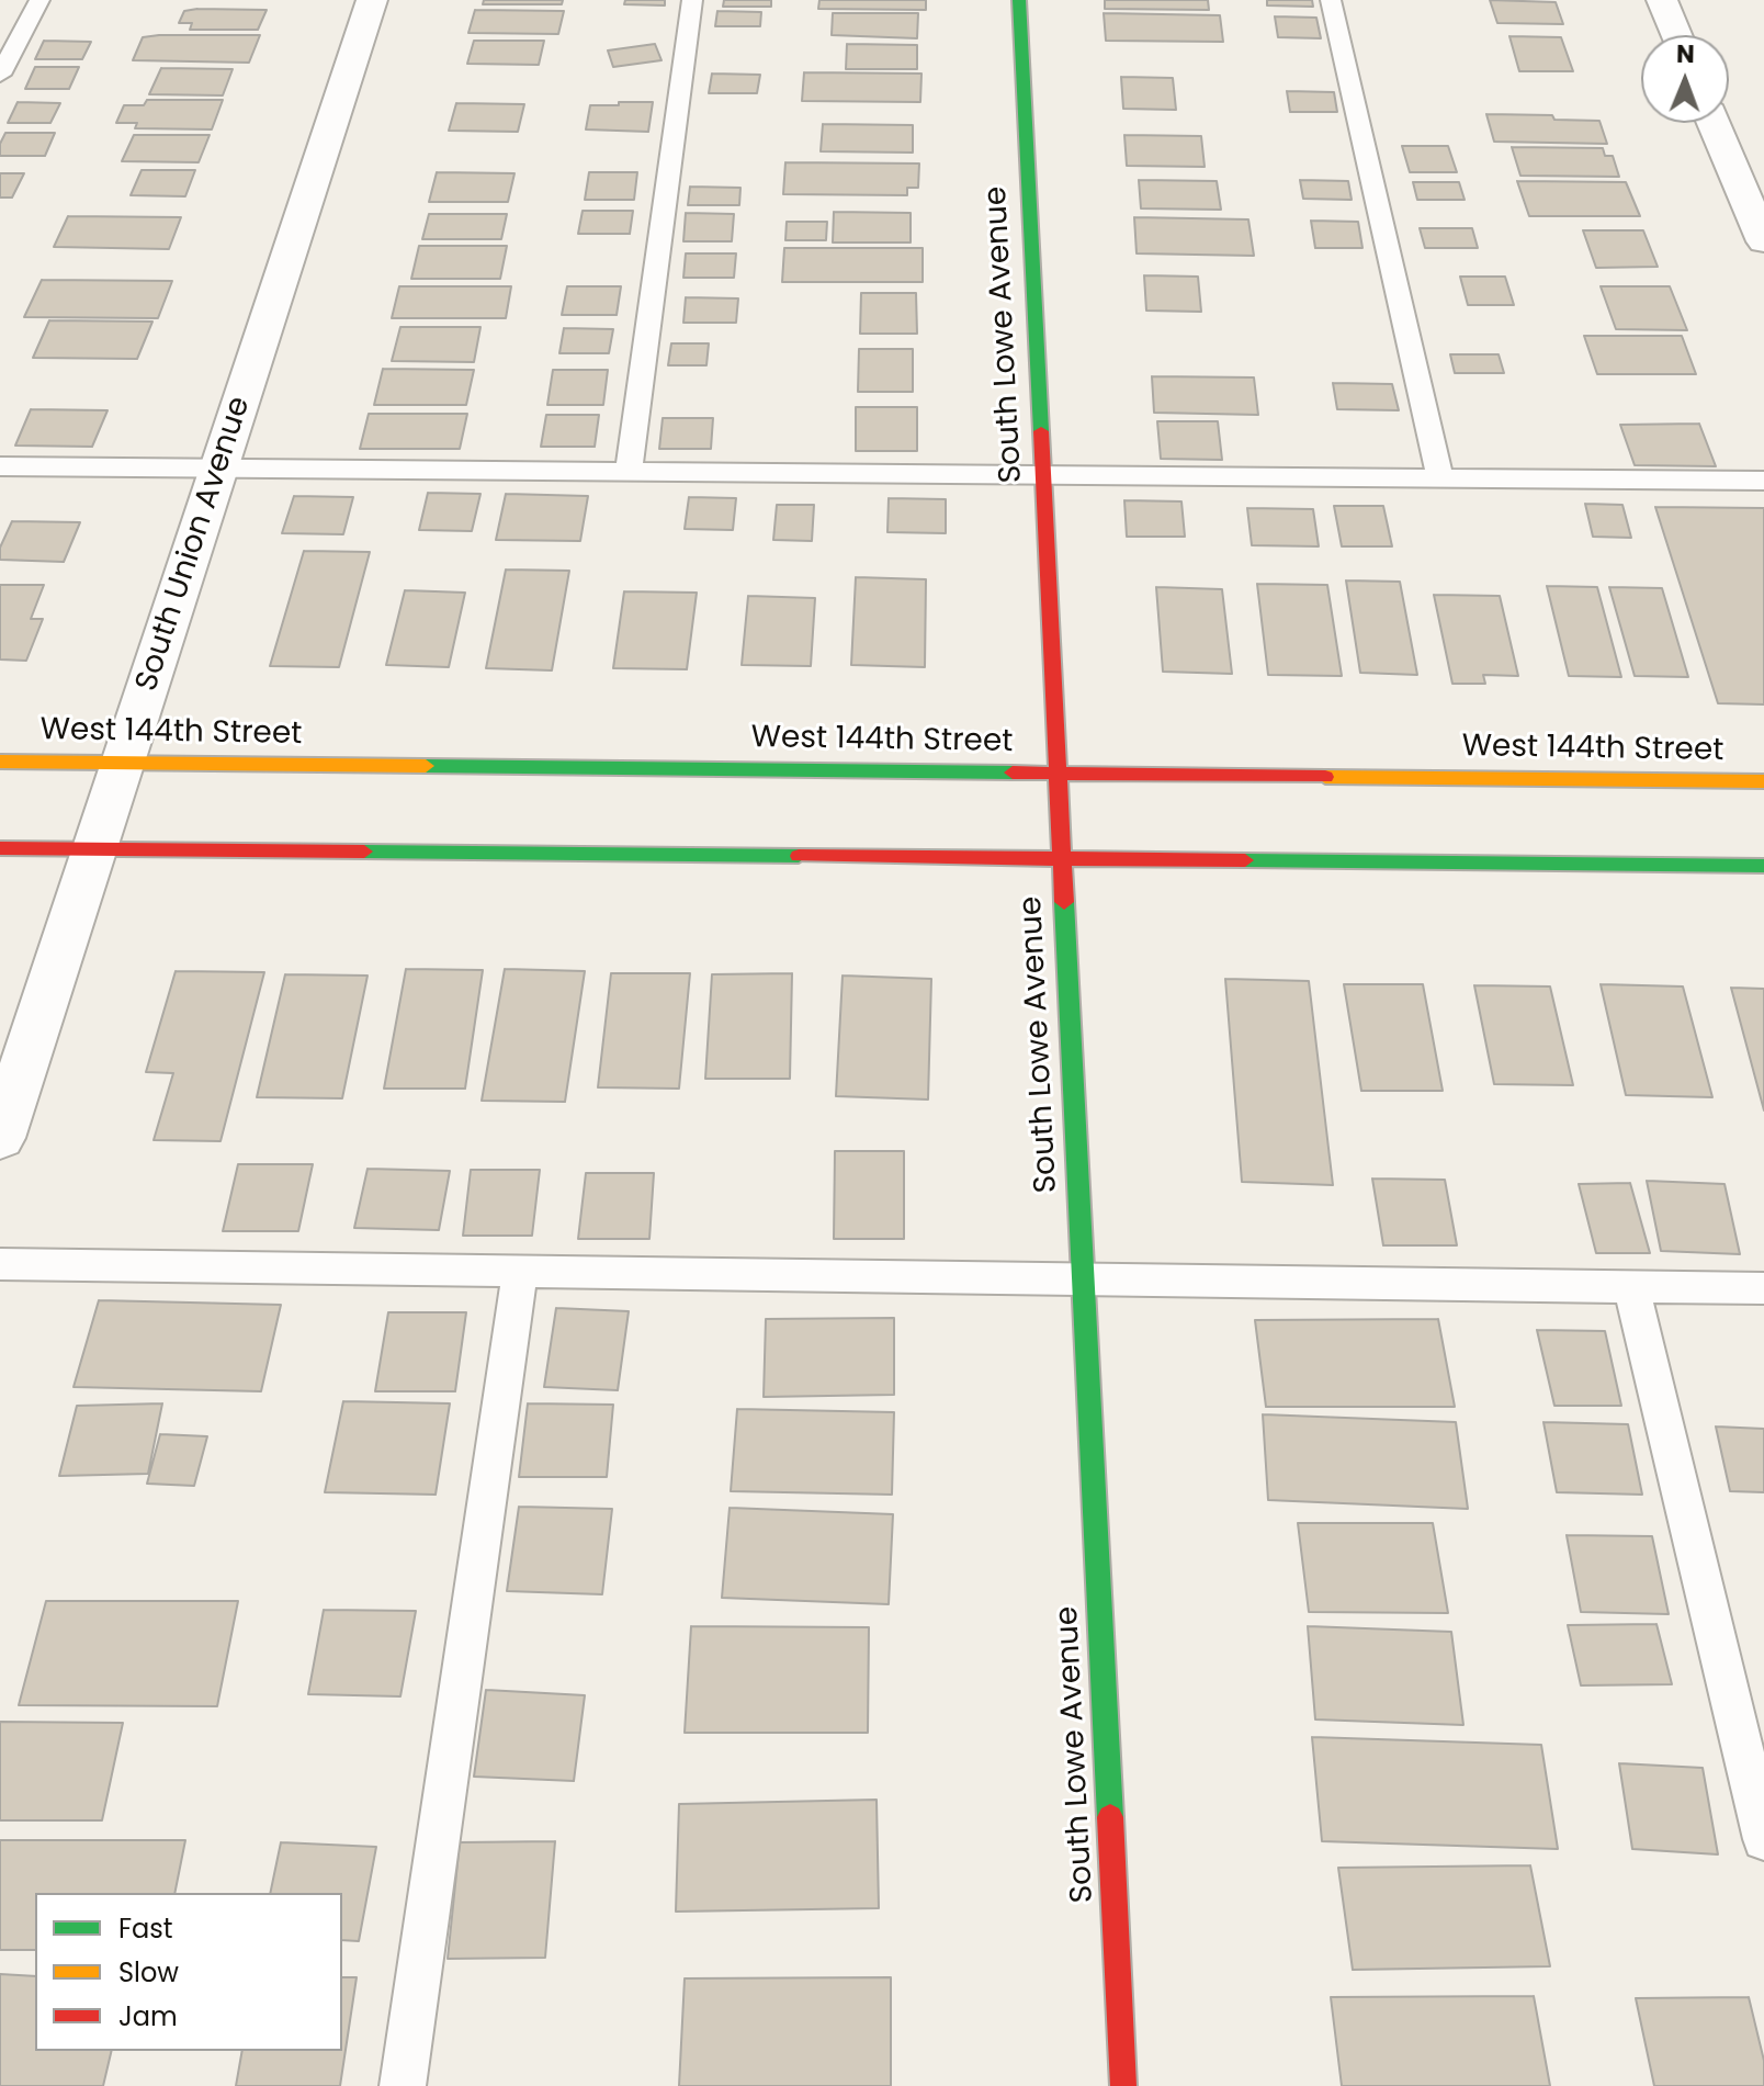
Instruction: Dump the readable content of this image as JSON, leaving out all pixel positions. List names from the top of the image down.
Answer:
{
  "streets": {
    "street": ["South Lowe Avenue", "South Union Avenue", "West 144th Street"]
  },
  "crossings": [
    ["South Lowe Avenue", "West 144th Street"],
    ["South Union Avenue", "West 144th Street"]
  ],
  "legend": ["Fast", "Slow", "Jam"],
  "north": "top"
}
